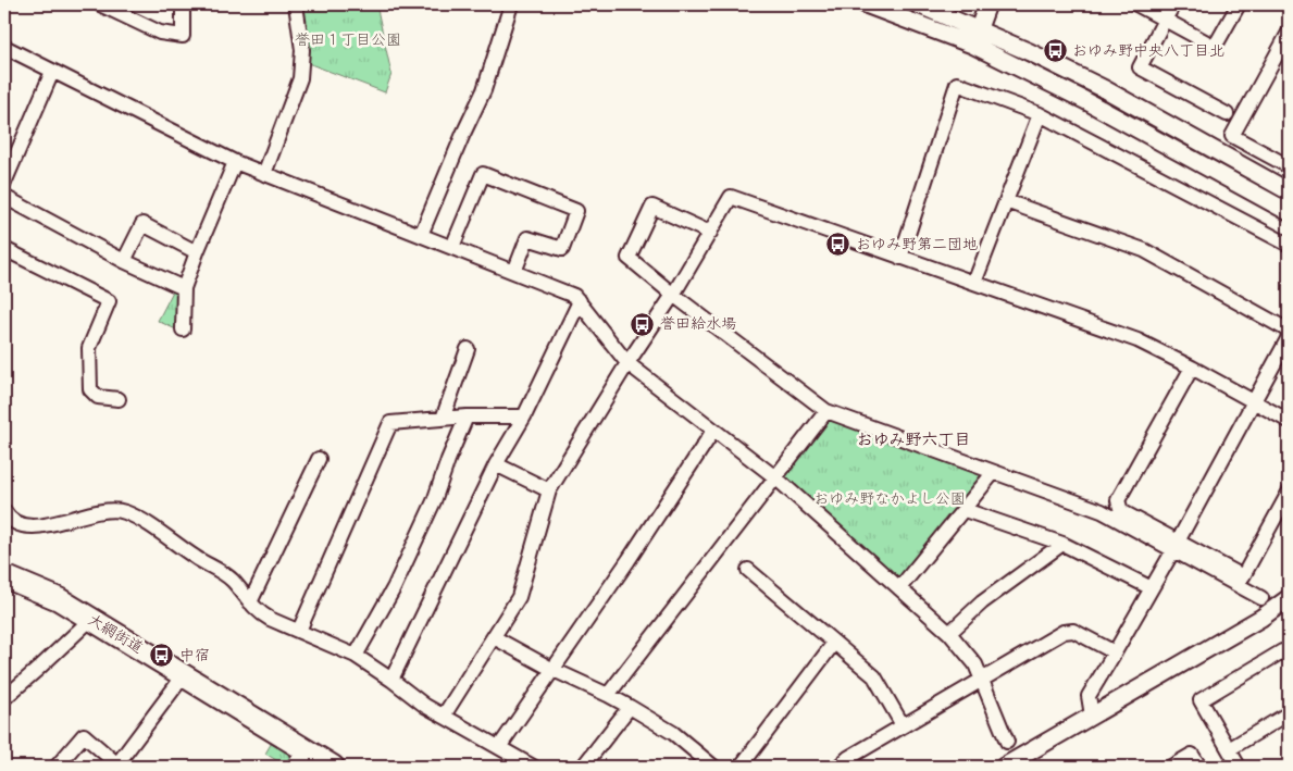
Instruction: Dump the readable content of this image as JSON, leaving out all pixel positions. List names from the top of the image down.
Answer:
{
  "streets": {
    "main road": ["大網街道"]
  },
  "districts": ["おゆみ野六丁目"],
  "parks": ["誉田１丁目公園", "おゆみ野なかよし公園"],
  "places": {
    "bus stop": [
      "おゆみ野中央八丁目北",
      "おゆみ野第二団地",
      "誉田給水場",
      "中宿"
    ]
  }
}
